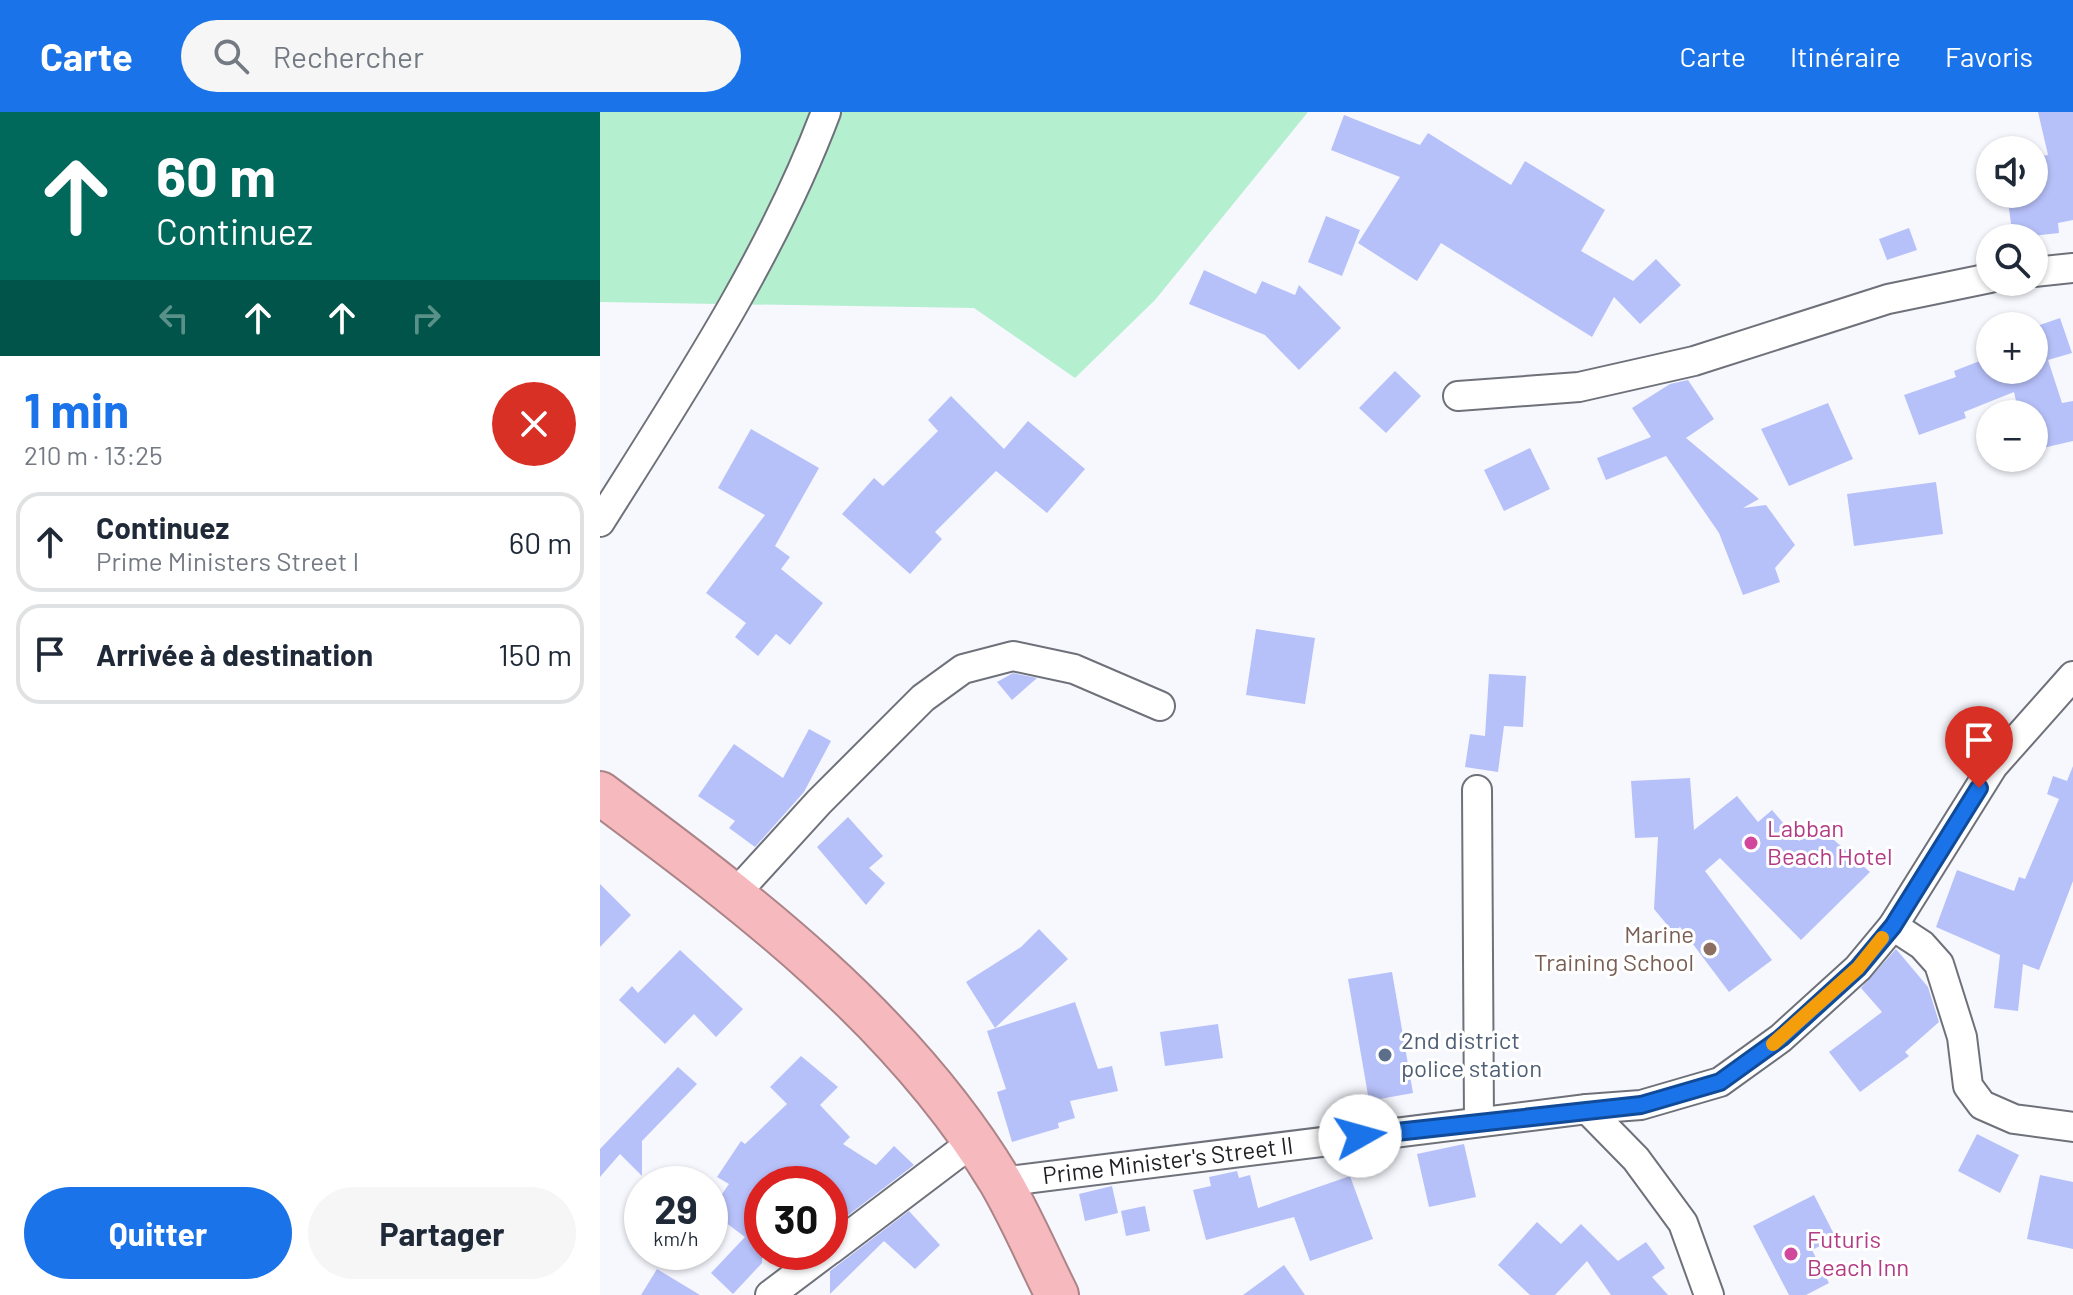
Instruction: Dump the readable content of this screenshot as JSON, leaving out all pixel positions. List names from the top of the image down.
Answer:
{
  "streets": {
    "street": ["Prime Minister's Street II"]
  },
  "places": [
    "Labban Beach Hotel",
    "Marine Training School",
    "2nd district police station",
    "Futuris Beach Inn"
  ],
  "page": {
    "header": "Carte",
    "search": "Rechercher",
    "nav": ["Carte", "Itinéraire", "Favoris"],
    "turn": ["60 m", "Continuez"],
    "map_buttons": ["+", "−"],
    "heading": ["1 min", "210 m · 13:25"],
    "list": [
      {
        "name": "Continuez",
        "note": "Prime Ministers Street I",
        "value": "60 m"
      },
      {
        "name": "Arrivée à destination",
        "value": "150 m"
      }
    ],
    "speed": "29 km/h",
    "limit": "30",
    "buttons": ["Quitter", "Partager"]
  }
}
